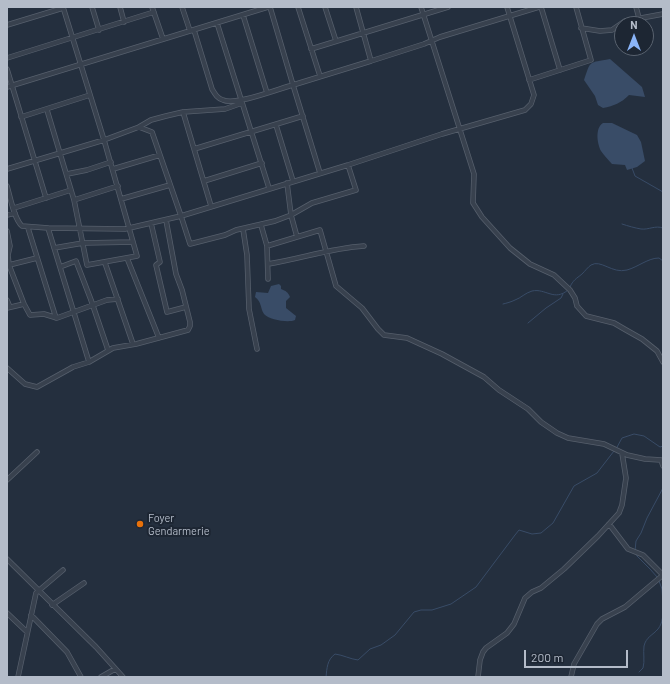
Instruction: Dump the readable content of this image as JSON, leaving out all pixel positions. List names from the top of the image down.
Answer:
{
  "places": ["Foyer Gendarmerie"],
  "scale_bar": "200 m",
  "north": "top"
}
